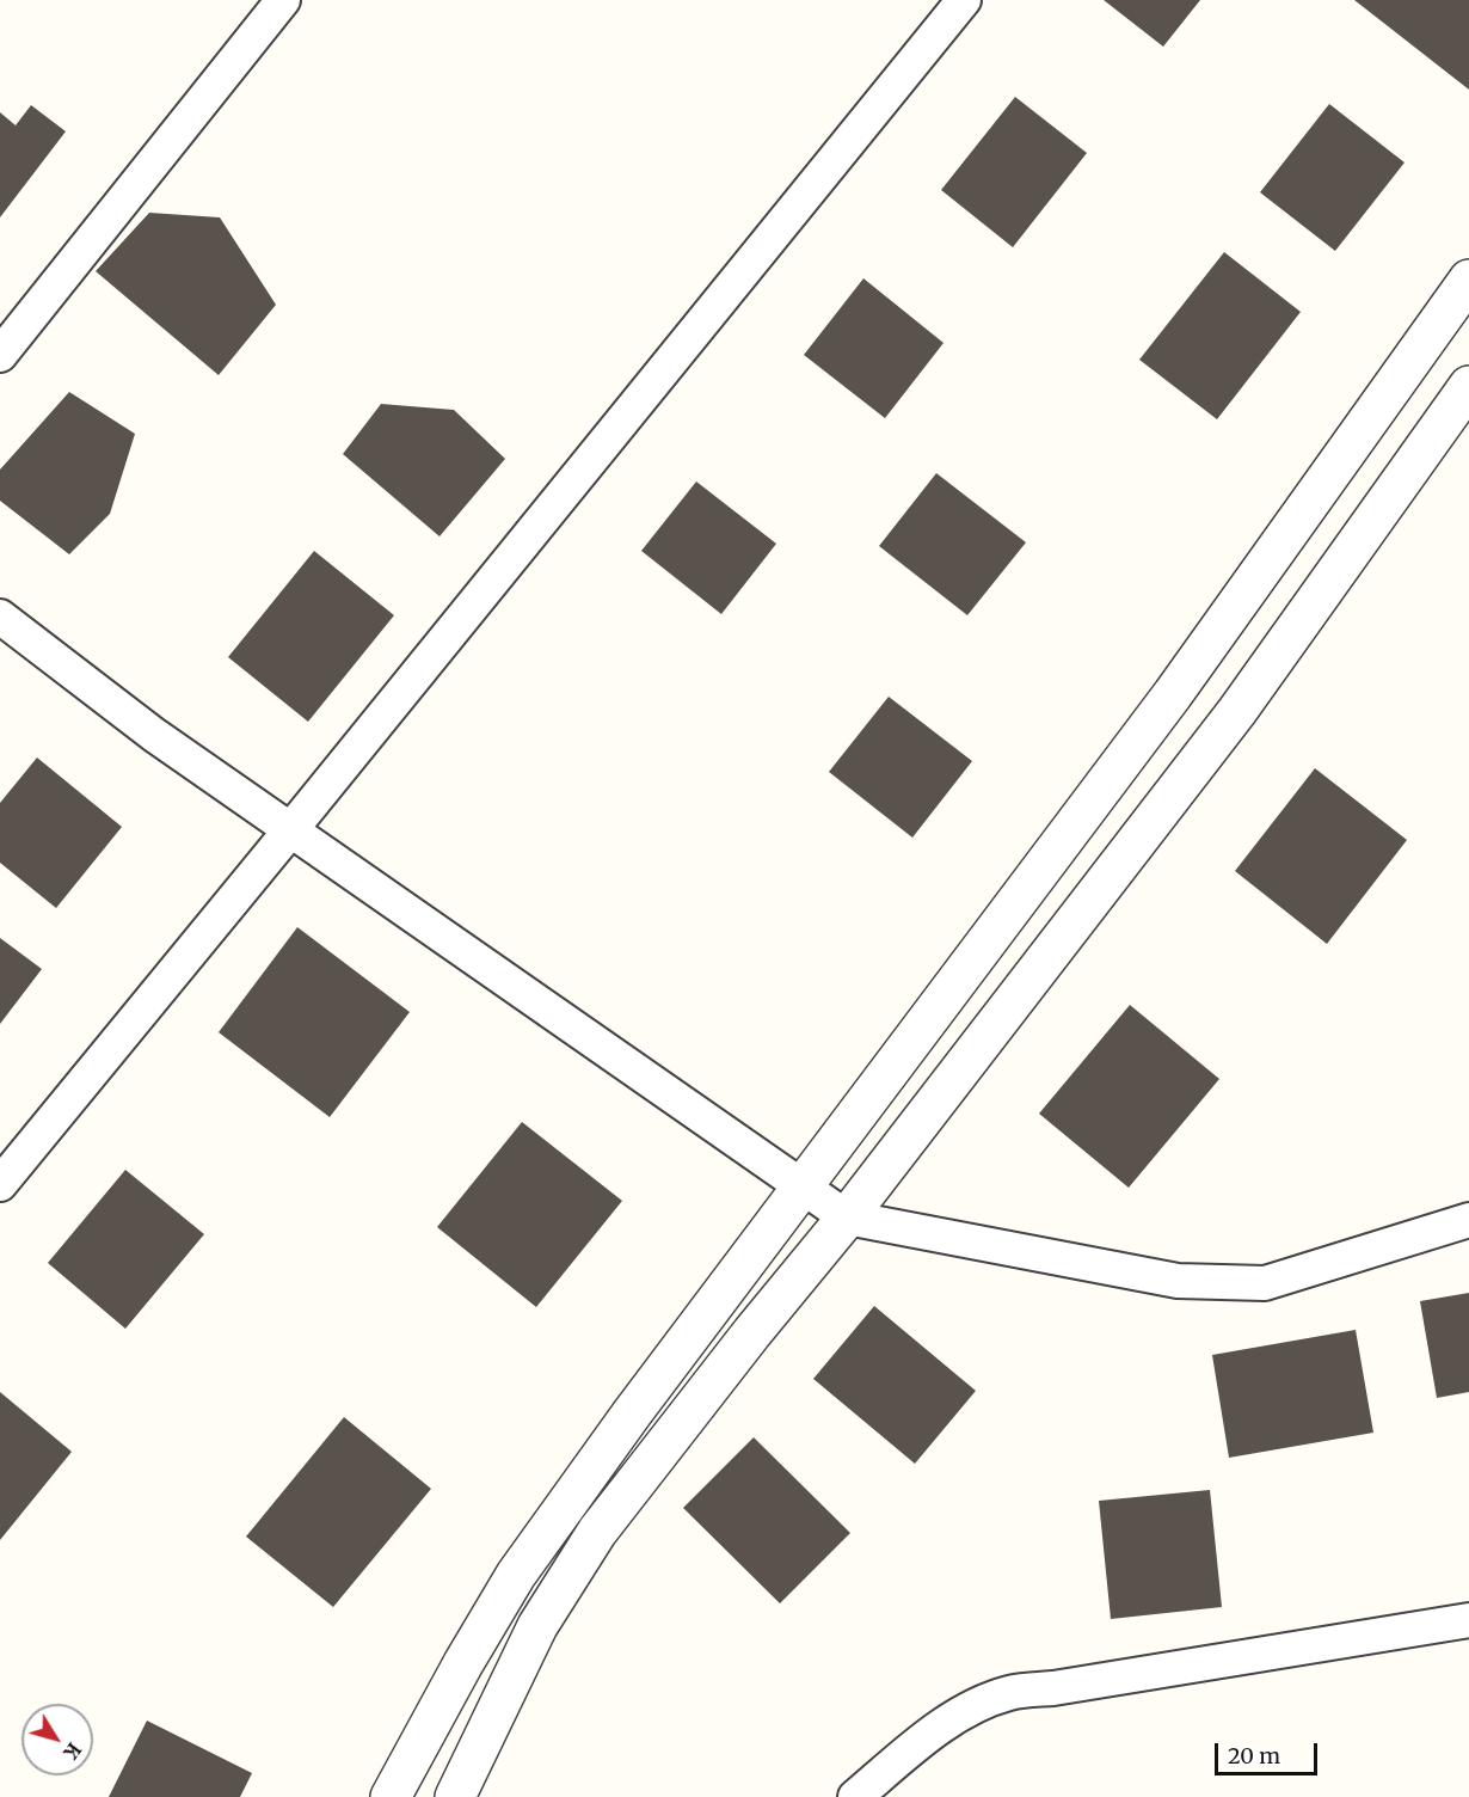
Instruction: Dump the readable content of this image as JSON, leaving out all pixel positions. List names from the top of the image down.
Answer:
{
  "scale_bar": "20 m",
  "north": "bottom right"
}
